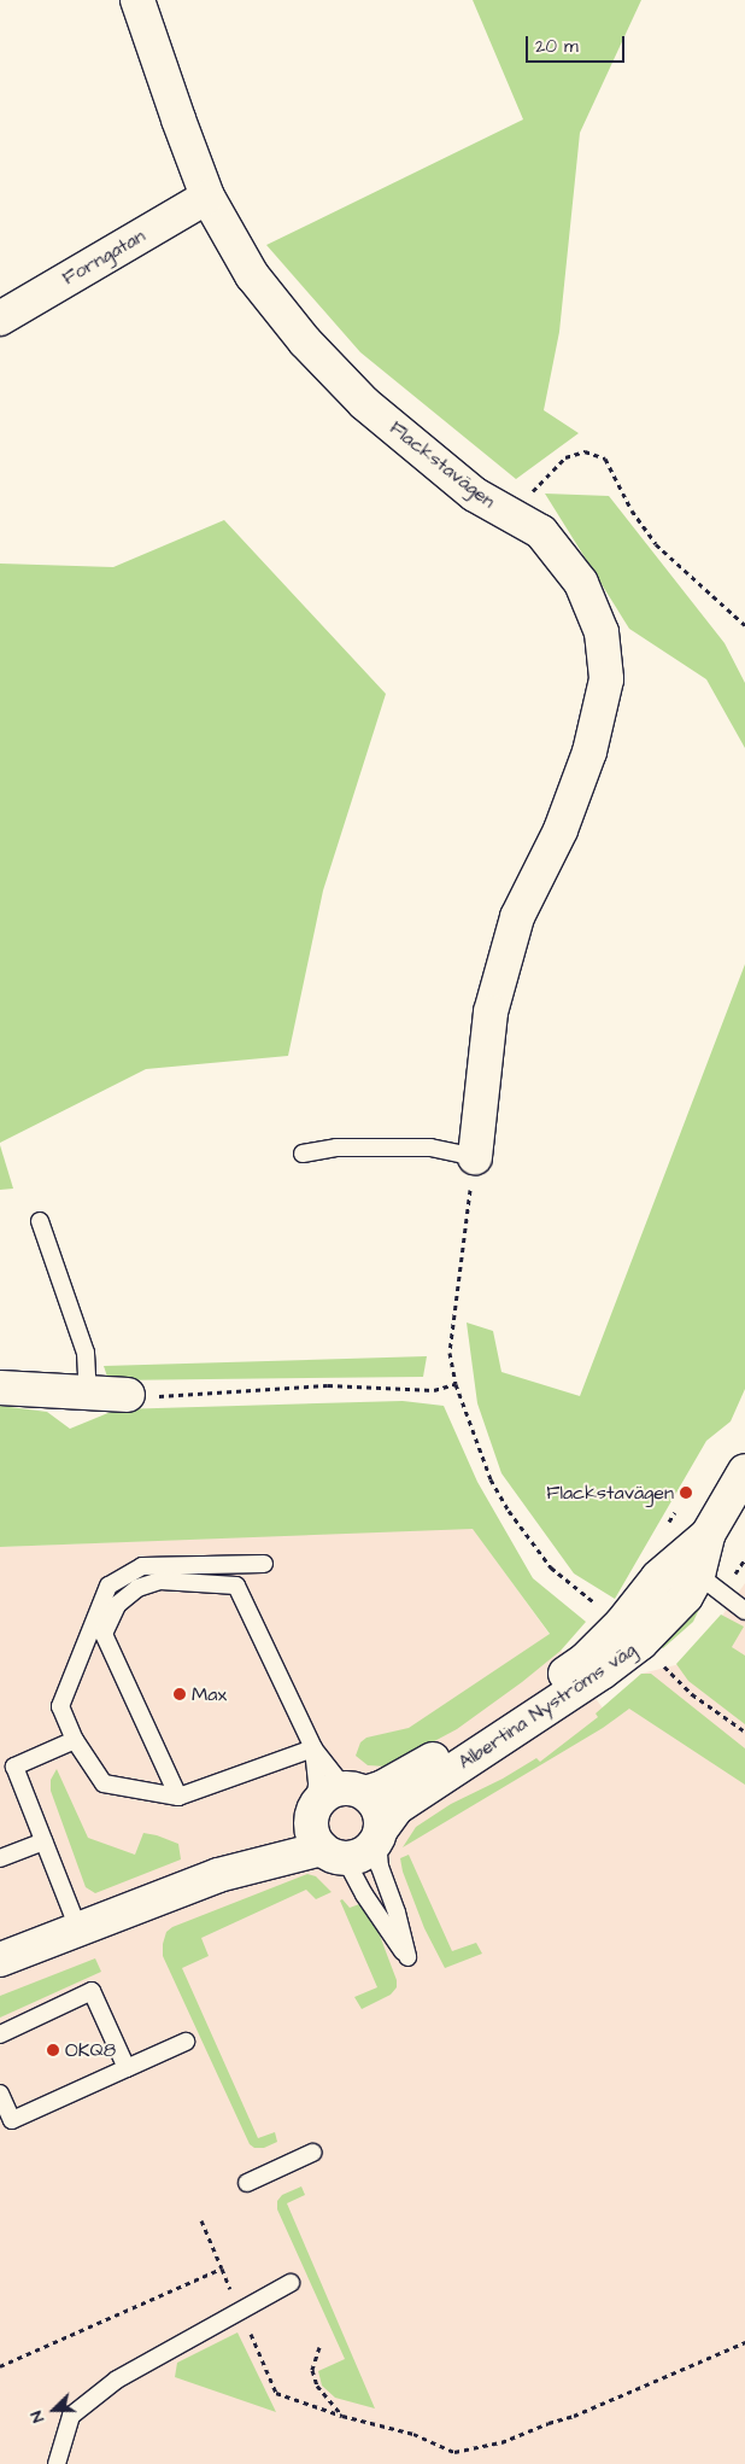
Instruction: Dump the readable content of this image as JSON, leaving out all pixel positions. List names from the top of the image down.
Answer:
{
  "streets": {
    "street": ["Forngatan", "Flackstavägen", "Albertina Nyströms väg"]
  },
  "crossings": [
    ["Forngatan", "Flackstavägen"]
  ],
  "places": ["Flackstavägen", "Max", "OKQ8"],
  "scale_bar": "20 m",
  "north": "left"
}
